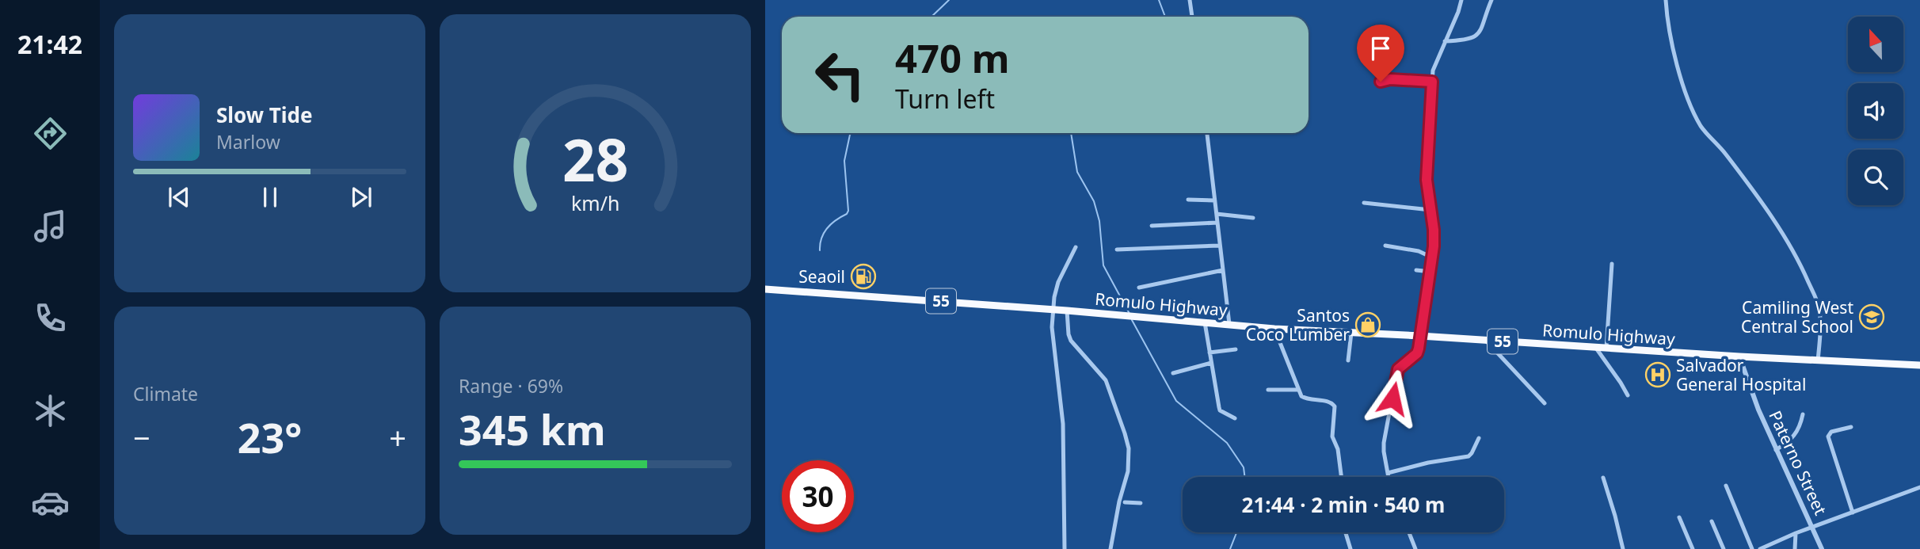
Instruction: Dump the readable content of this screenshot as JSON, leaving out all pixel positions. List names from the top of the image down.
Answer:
{
  "streets": {
    "highway": ["55", "Romulo Highway"],
    "street": ["Paterno Street"]
  },
  "crossings": [
    ["Romulo Highway", "Paterno Street"]
  ],
  "places": {
    "fuel station": ["Seaoil"],
    "school or university": ["Camiling West Central School"],
    "shop": ["Santos Coco Lumber"],
    "hospital": ["Salvador General Hospital"]
  },
  "north": "top",
  "page": {
    "tabs": "21:42",
    "turn": ["470 m", "Turn left"],
    "song": ["Slow Tide", "Marlow"],
    "tile": [
      "Climate",
      ["Range · 69%", "345 km"]
    ],
    "heat": ["−", "23°", "+"],
    "limit": "30",
    "trip": "21:44 · 2 min · 540 m",
    "gauge": ["28", "km/h"]
  }
}
